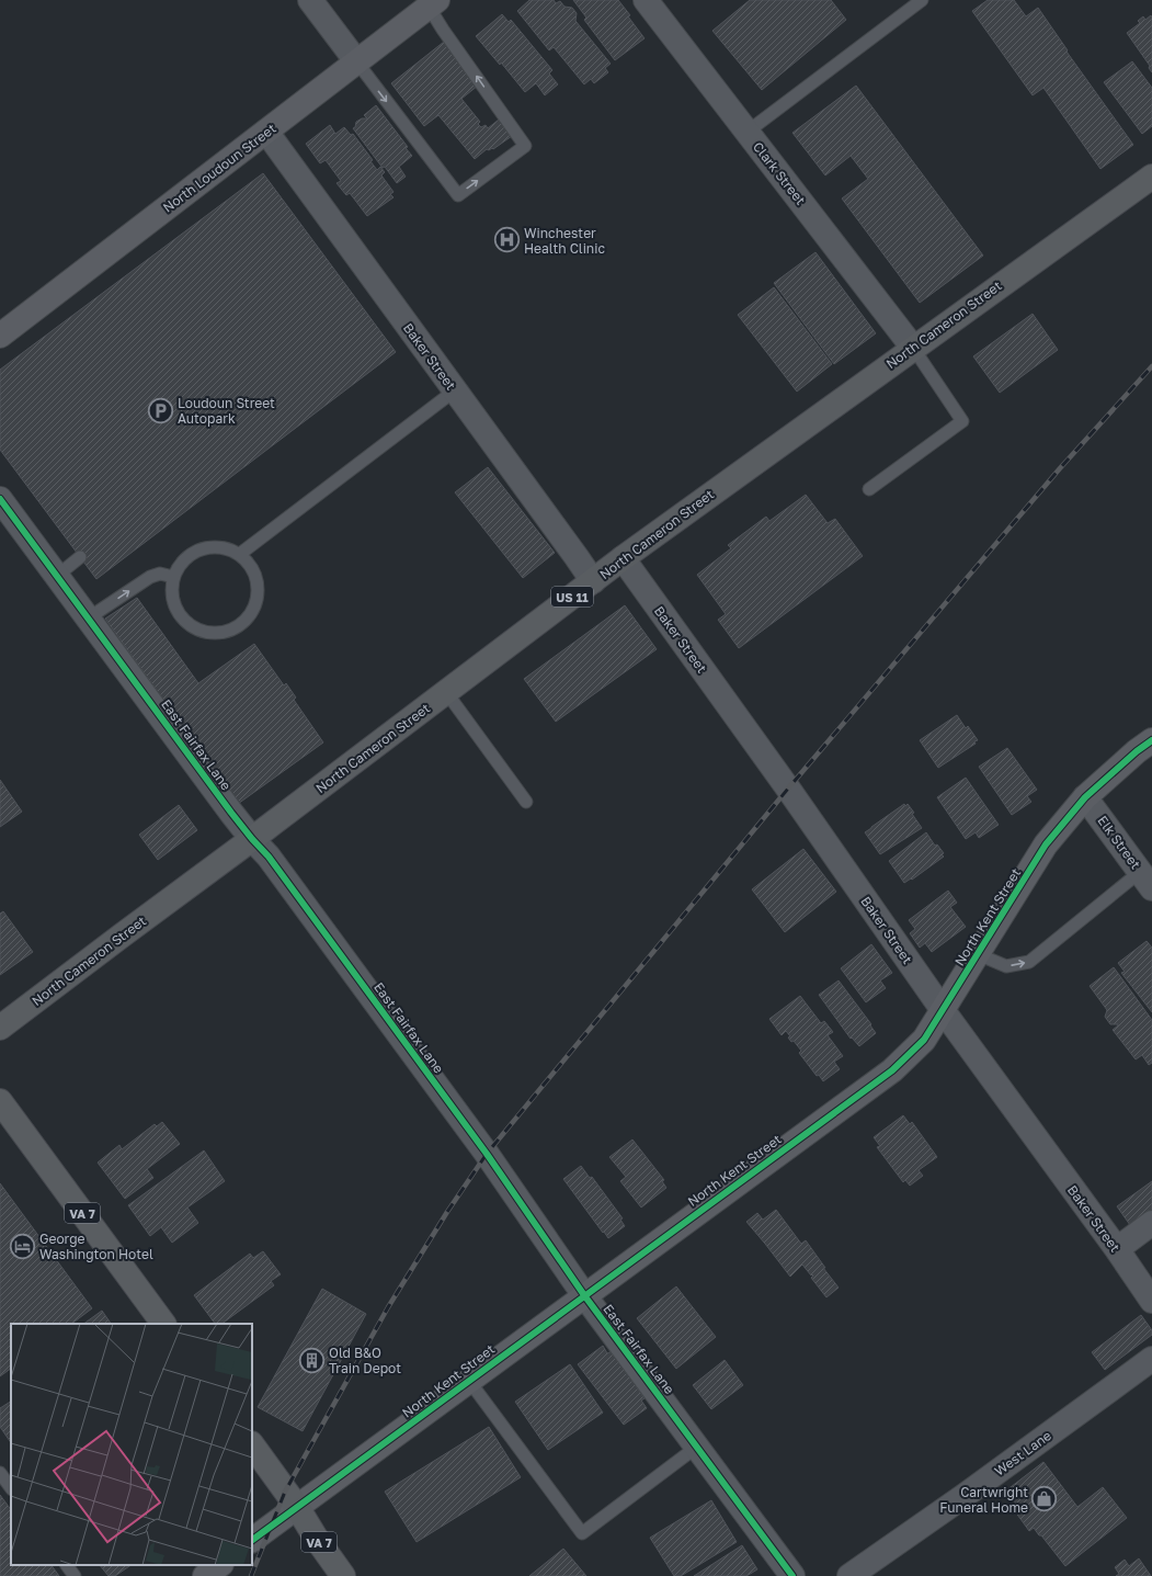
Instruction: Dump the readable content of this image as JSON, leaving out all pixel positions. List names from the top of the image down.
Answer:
{
  "streets": {
    "main road": ["North Cameron Street", "US 11", "VA 7"],
    "street": [
      "North Loudoun Street",
      "Clark Street",
      "Baker Street",
      "East Fairfax Lane",
      "Elk Street",
      "North Kent Street",
      "West Lane"
    ]
  },
  "crossings": [
    ["North Loudoun Street", "Baker Street"],
    ["Clark Street", "North Cameron Street"],
    ["North Cameron Street", "Baker Street"],
    ["North Cameron Street", "East Fairfax Lane"],
    ["Baker Street", "North Kent Street"],
    ["East Fairfax Lane", "North Kent Street"],
    ["Elk Street", "North Kent Street"],
    ["North Kent Street", "VA 7"]
  ],
  "places": {
    "hospital": ["Winchester Health Clinic"],
    "parking": ["Loudoun Street Autopark"],
    "hotel": ["George Washington Hotel"],
    "building": ["Old B&O Train Depot"],
    "shop": ["Cartwright Funeral Home"]
  }
}
